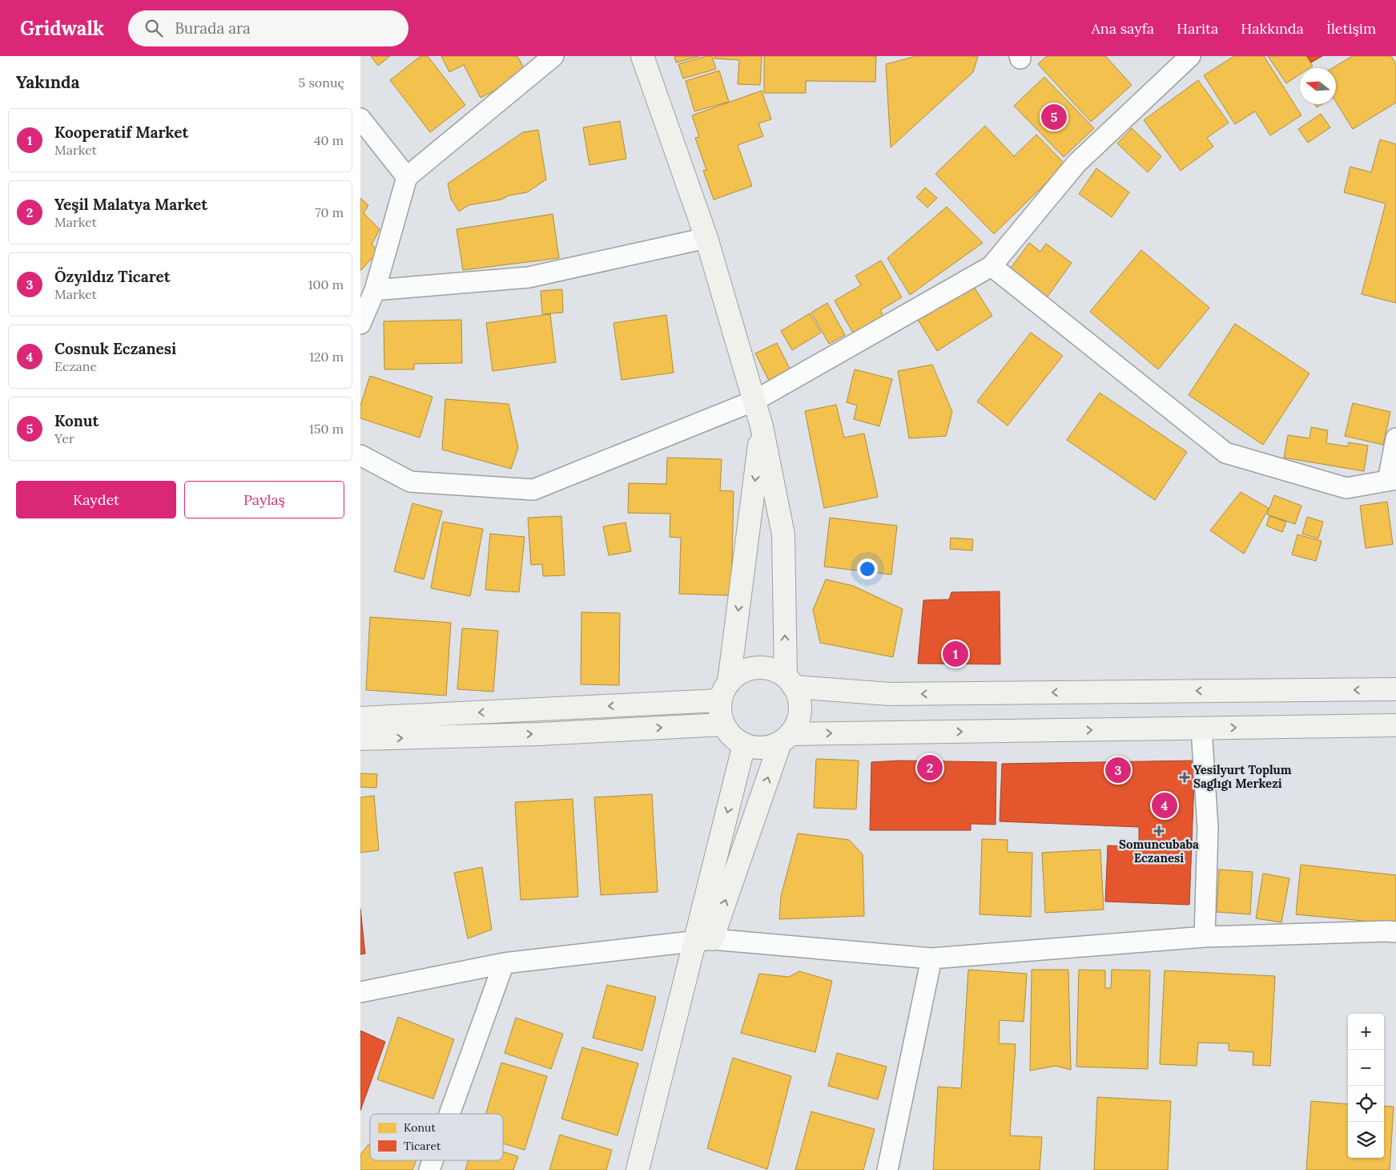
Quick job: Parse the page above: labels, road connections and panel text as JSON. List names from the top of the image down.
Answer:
{
  "places": {
    "health": ["Yesilyurt Toplum Saglıgı Merkezi", "Somuncubaba Eczanesi"]
  },
  "legend": ["Konut", "Ticaret"],
  "north": "left",
  "page": {
    "header": "Gridwalk",
    "search": "Burada ara",
    "nav": [
      "Ana sayfa",
      "Harita",
      "Hakkında",
      "İletişim"
    ],
    "heading": ["Yakında", "5 sonuç"],
    "pins": [
      "5",
      "1",
      "2",
      "3",
      "4"
    ],
    "list": [
      {
        "mark": "1",
        "name": "Kooperatif Market",
        "note": "Market",
        "value": "40 m"
      },
      {
        "mark": "2",
        "name": "Yeşil Malatya Market",
        "note": "Market",
        "value": "70 m"
      },
      {
        "mark": "3",
        "name": "Özyıldız Ticaret",
        "note": "Market",
        "value": "100 m"
      },
      {
        "mark": "4",
        "name": "Cosnuk Eczanesi",
        "note": "Eczane",
        "value": "120 m"
      },
      {
        "mark": "5",
        "name": "Konut",
        "note": "Yer",
        "value": "150 m"
      }
    ],
    "buttons": ["Kaydet", "Paylaş"],
    "map_buttons": ["+", "−"]
  }
}
